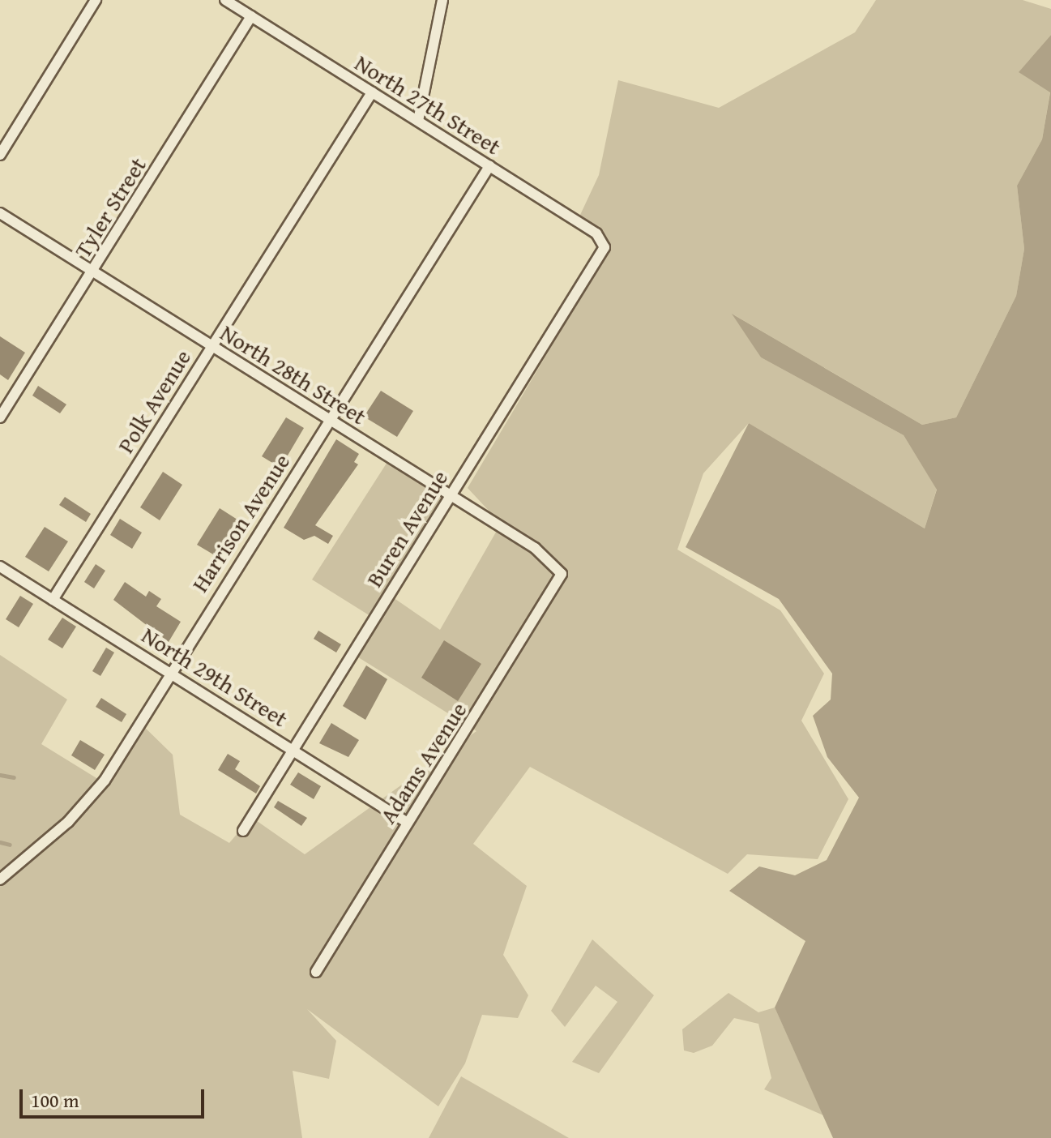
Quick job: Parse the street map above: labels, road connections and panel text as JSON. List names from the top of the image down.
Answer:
{
  "streets": {
    "street": [
      "North 27th Street",
      "Tyler Street",
      "North 28th Street",
      "Polk Avenue",
      "Harrison Avenue",
      "Buren Avenue",
      "North 29th Street",
      "Adams Avenue"
    ]
  },
  "crossings": [
    ["North 27th Street", "Tyler Street"],
    ["North 27th Street", "Polk Avenue"],
    ["North 27th Street", "Harrison Avenue"],
    ["North 27th Street", "Buren Avenue"],
    ["Tyler Street", "North 28th Street"],
    ["North 28th Street", "Polk Avenue"],
    ["North 28th Street", "Harrison Avenue"],
    ["North 28th Street", "Buren Avenue"],
    ["North 28th Street", "Adams Avenue"],
    ["Polk Avenue", "North 29th Street"],
    ["Harrison Avenue", "North 29th Street"],
    ["Buren Avenue", "North 29th Street"],
    ["North 29th Street", "Adams Avenue"]
  ],
  "scale_bar": "100 m"
}
